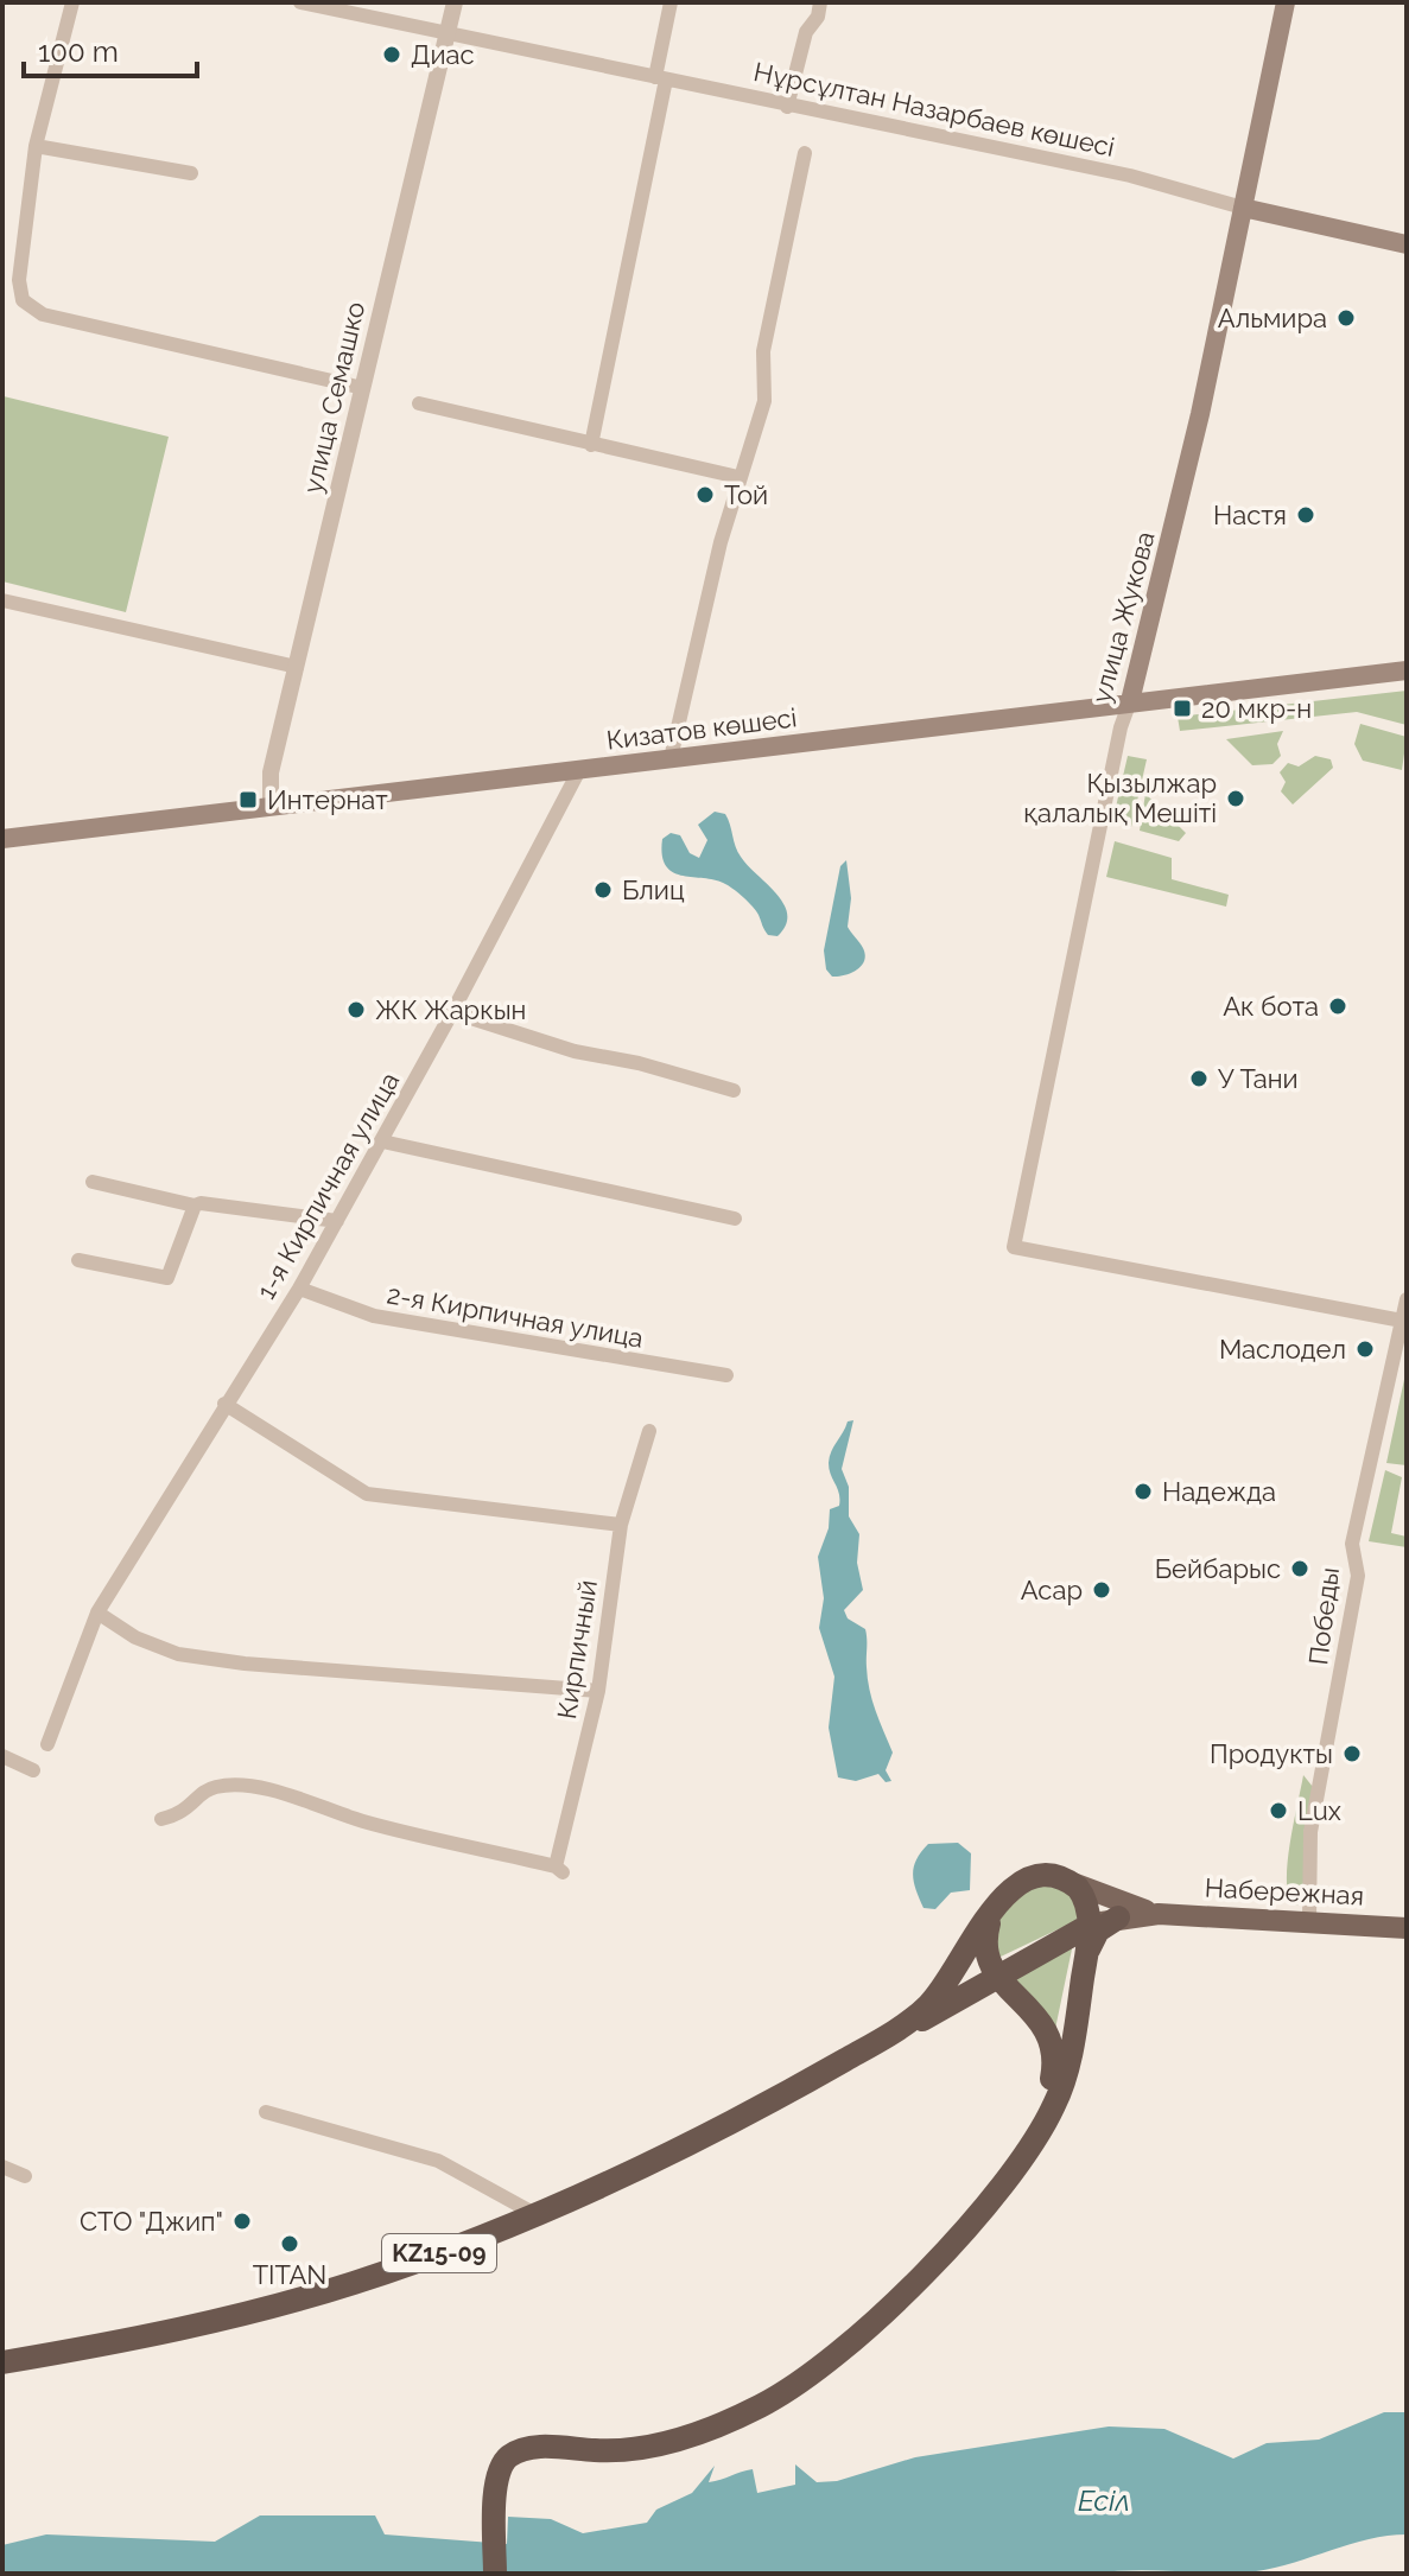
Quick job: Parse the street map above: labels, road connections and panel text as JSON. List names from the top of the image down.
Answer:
{
  "streets": {
    "highway": ["KZ15-09"],
    "main road": [
      "Нұрсұлтан Назарбаев көшесі",
      "улица Жукова",
      "Кизатов көшесі",
      "Набережная"
    ],
    "street": [
      "улица Семашко",
      "1-я Кирпичная улица",
      "2-я Кирпичная улица",
      "Победы",
      "Кирпичный"
    ]
  },
  "crossings": [
    ["Нұрсұлтан Назарбаев көшесі", "улица Семашко"],
    ["Нұрсұлтан Назарбаев көшесі", "улица Жукова"],
    ["улица Семашко", "Кизатов көшесі"],
    ["улица Жукова", "Кизатов көшесі"],
    ["улица Жукова", "Победы"],
    ["Кизатов көшесі", "1-я Кирпичная улица"],
    ["1-я Кирпичная улица", "2-я Кирпичная улица"],
    ["Победы", "Набережная"],
    ["Набережная", "KZ15-09"]
  ],
  "water": ["Есіл"],
  "places": {
    "other": [
      "Диас",
      "Альмира",
      "Той",
      "Настя",
      "Қызылжар қалалық Мешіті",
      "Блиц",
      "Ак бота",
      "ЖК Жаркын",
      "У Тани",
      "Маслодел",
      "Надежда",
      "Бейбарыс",
      "Асар",
      "Продукты",
      "Lux",
      "СТО \"Джип\"",
      "TITAN"
    ],
    "transit": ["20 мкр-н", "Интернат"]
  },
  "scale_bar": "100 m"
}
